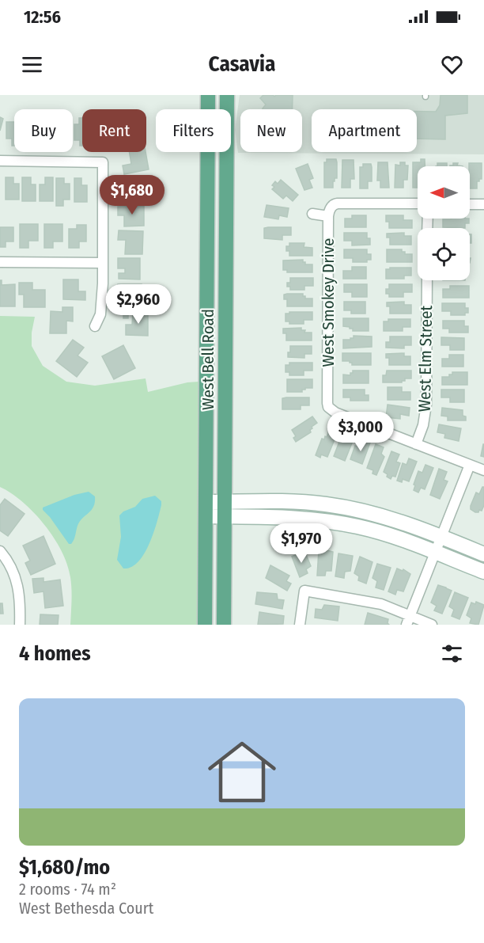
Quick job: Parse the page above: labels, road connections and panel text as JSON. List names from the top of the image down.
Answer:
{
  "streets": {
    "main road": ["West Bell Road"],
    "street": ["West Smokey Drive", "West Elm Street"]
  },
  "crossings": [
    ["West Smokey Drive", "West Elm Street"]
  ],
  "north": "left",
  "page": {
    "status": "12:56",
    "header": "Casavia",
    "chip": [
      "Buy",
      "Rent",
      "Filters",
      "New",
      "Apartment"
    ],
    "price": [
      "$1,680",
      "$2,960",
      "$3,000",
      "$1,970"
    ],
    "heading": "4 homes",
    "list": [
      {
        "name": "$1,680/mo",
        "note": "2 rooms · 74 m² · West Bethesda Court"
      }
    ]
  }
}
